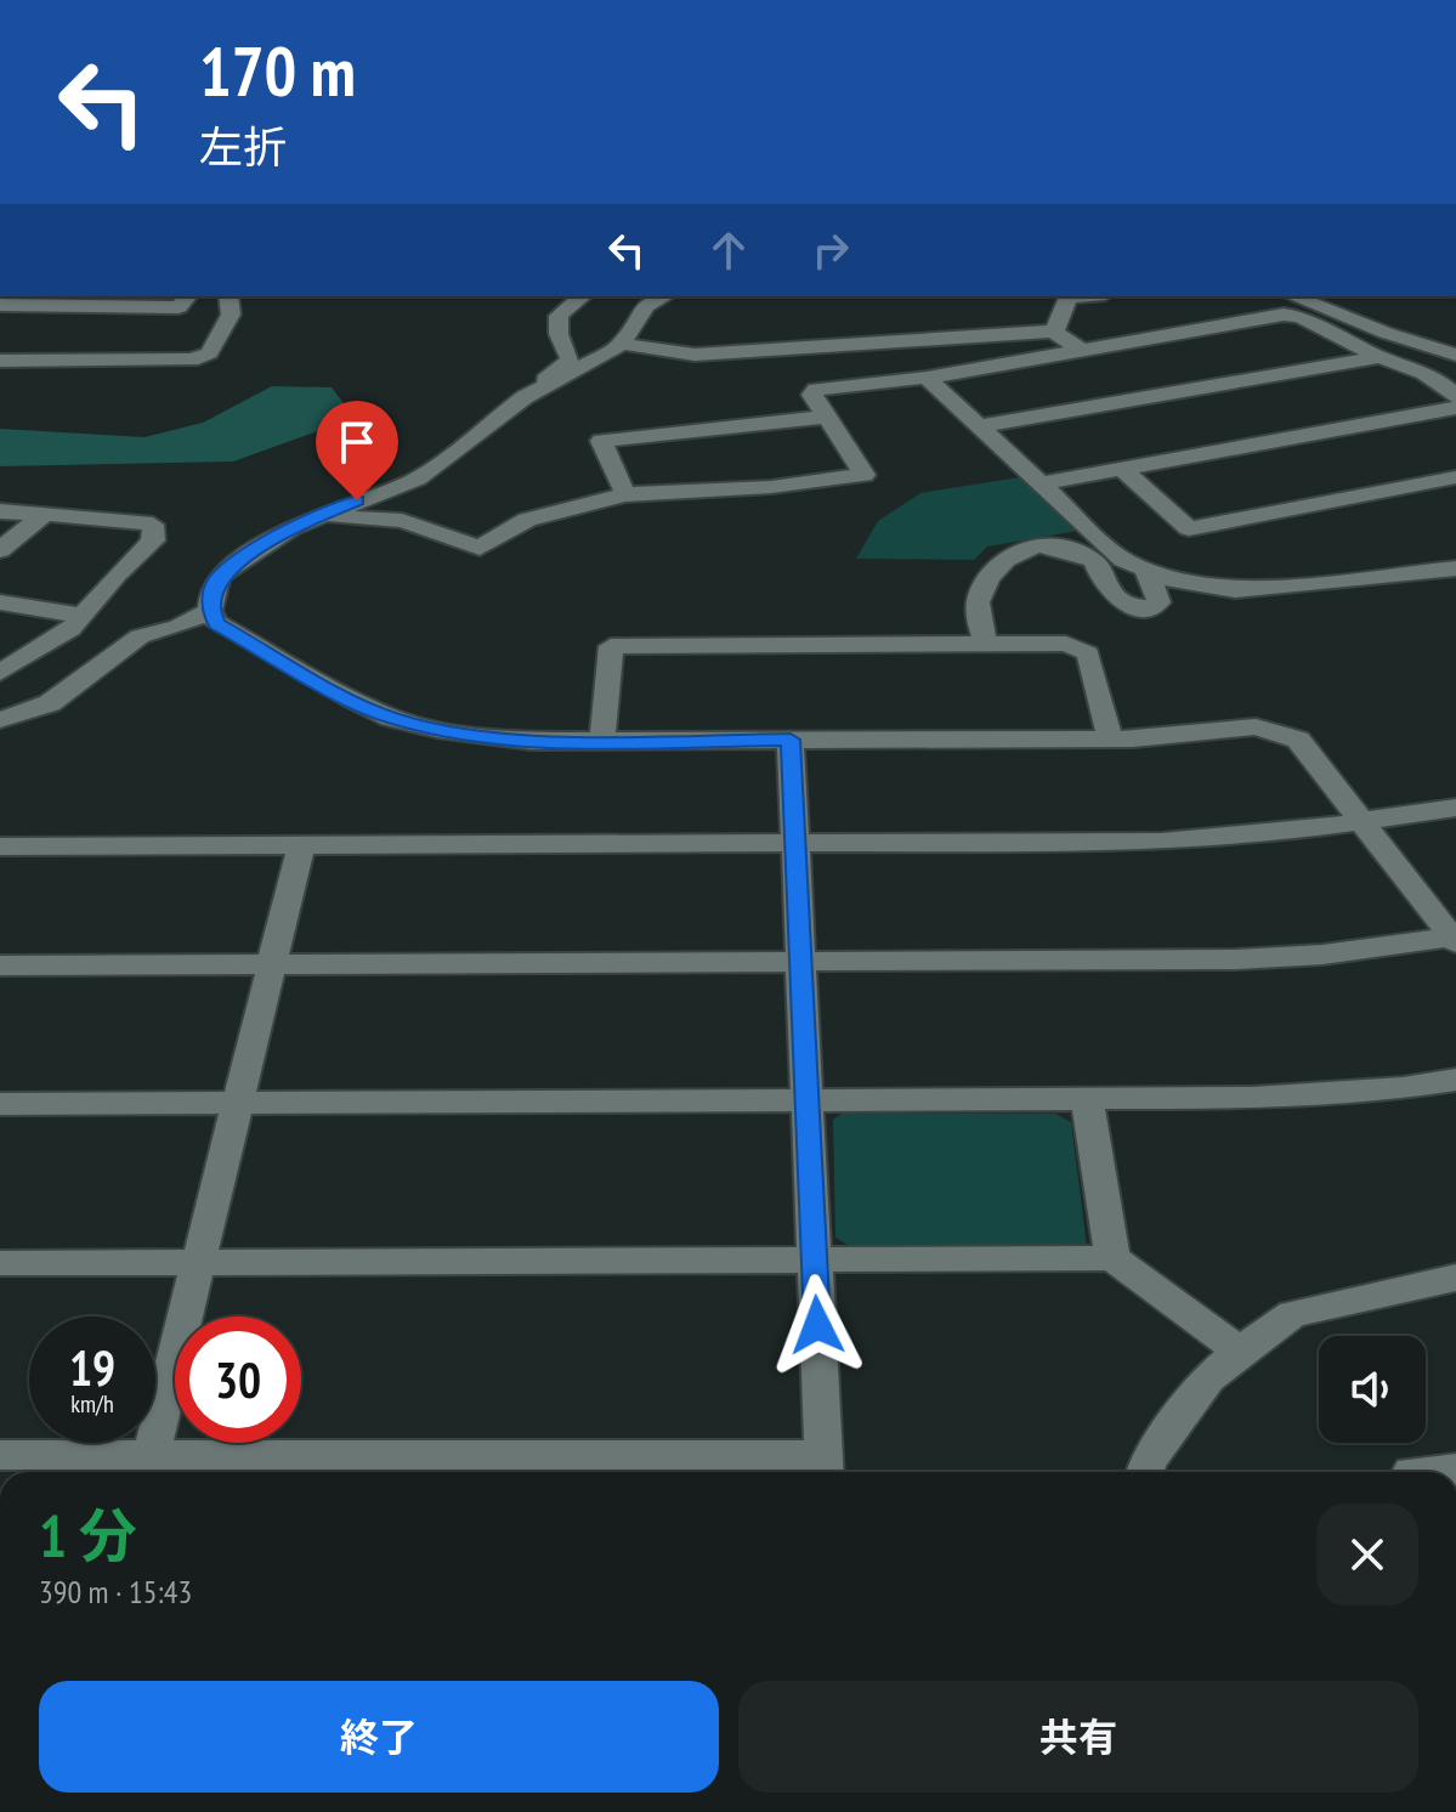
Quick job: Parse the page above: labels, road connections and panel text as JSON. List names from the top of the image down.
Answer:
{
  "page": {
    "turn": ["170 m", "左折"],
    "speed": "19 km/h",
    "limit": "30",
    "heading": ["1 分", "390 m · 15:43"],
    "buttons": ["終了", "共有"]
  }
}
